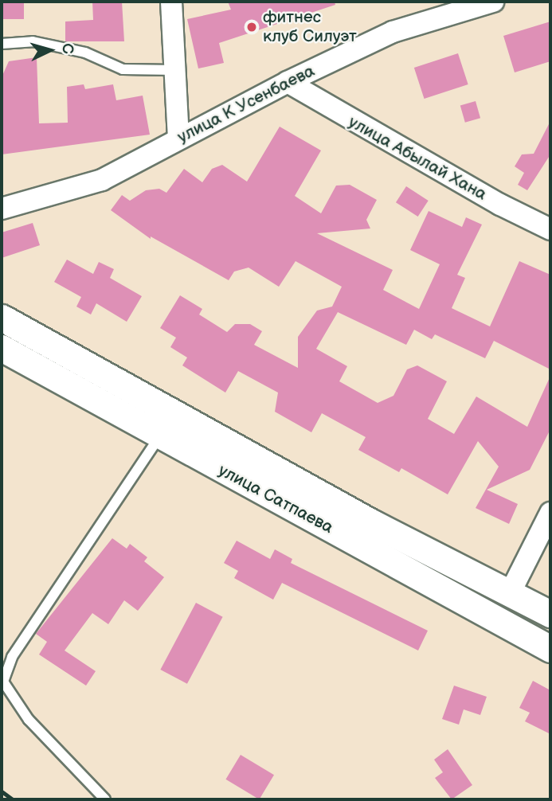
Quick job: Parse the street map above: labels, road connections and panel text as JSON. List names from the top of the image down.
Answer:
{
  "streets": {
    "street": ["улица К Усенбаева", "улица Абылай Хана", "улица Сатпаева"]
  },
  "crossings": [
    ["улица К Усенбаева", "улица Абылай Хана"]
  ],
  "places": ["фитнес клуб Силуэт"],
  "north": "right"
}
